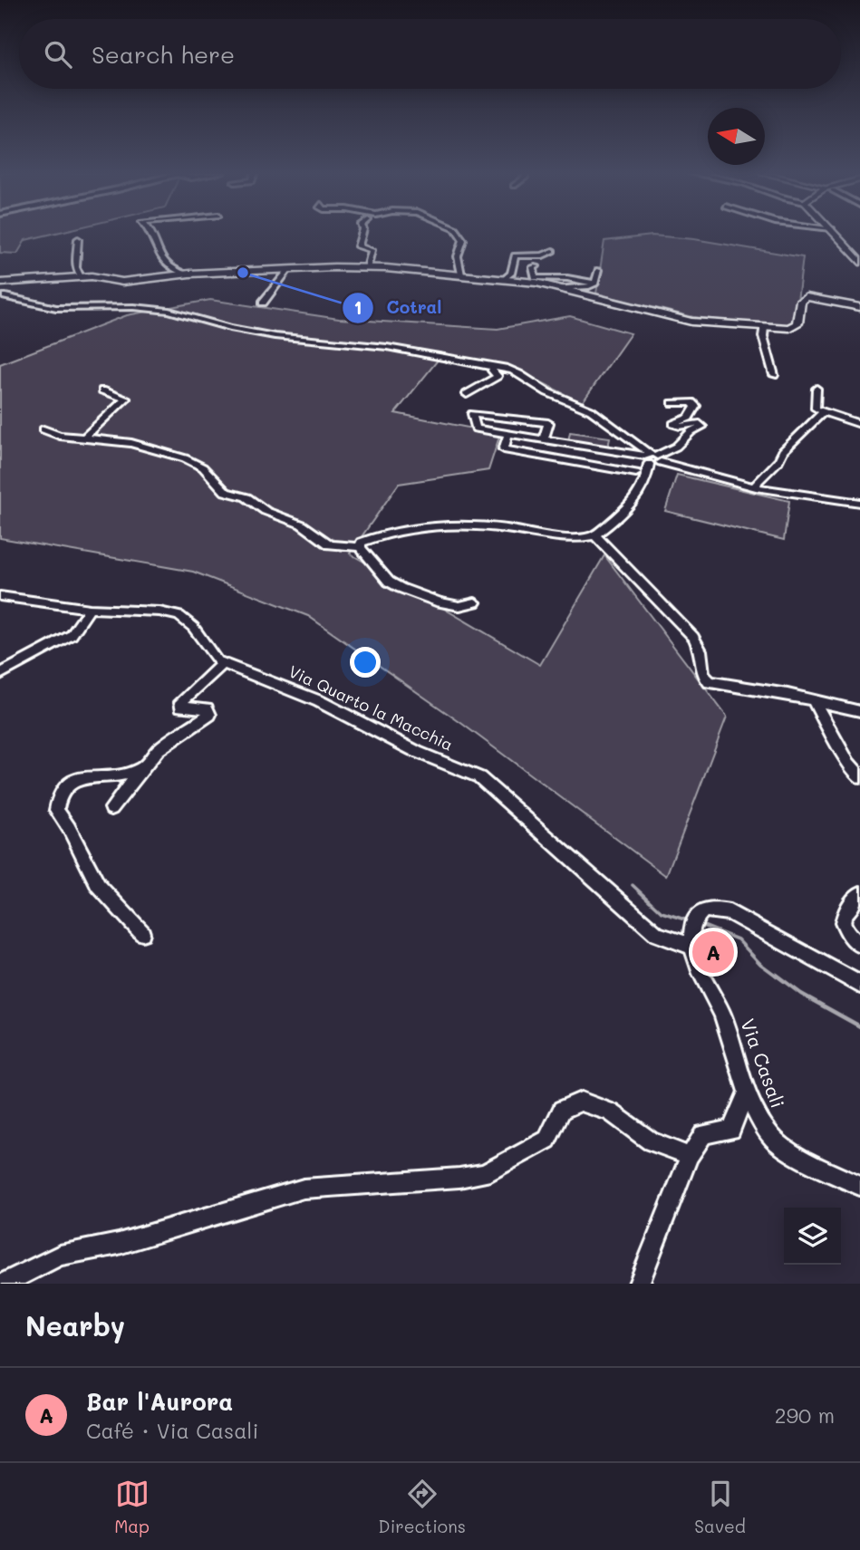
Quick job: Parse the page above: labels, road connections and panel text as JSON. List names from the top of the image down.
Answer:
{
  "streets": {
    "street": ["Via Quarto la Macchia", "Via Casali"]
  },
  "crossings": [
    ["Via Quarto la Macchia", "Via Casali"]
  ],
  "places": ["Cotral"],
  "north": "left",
  "page": {
    "search": "Search here",
    "pins": "A",
    "heading": "Nearby",
    "list": [
      {
        "mark": "A",
        "name": "Bar l'Aurora",
        "note": "Café · Via Casali",
        "value": "290 m"
      }
    ],
    "nav": ["Map", "Directions", "Saved"]
  }
}
